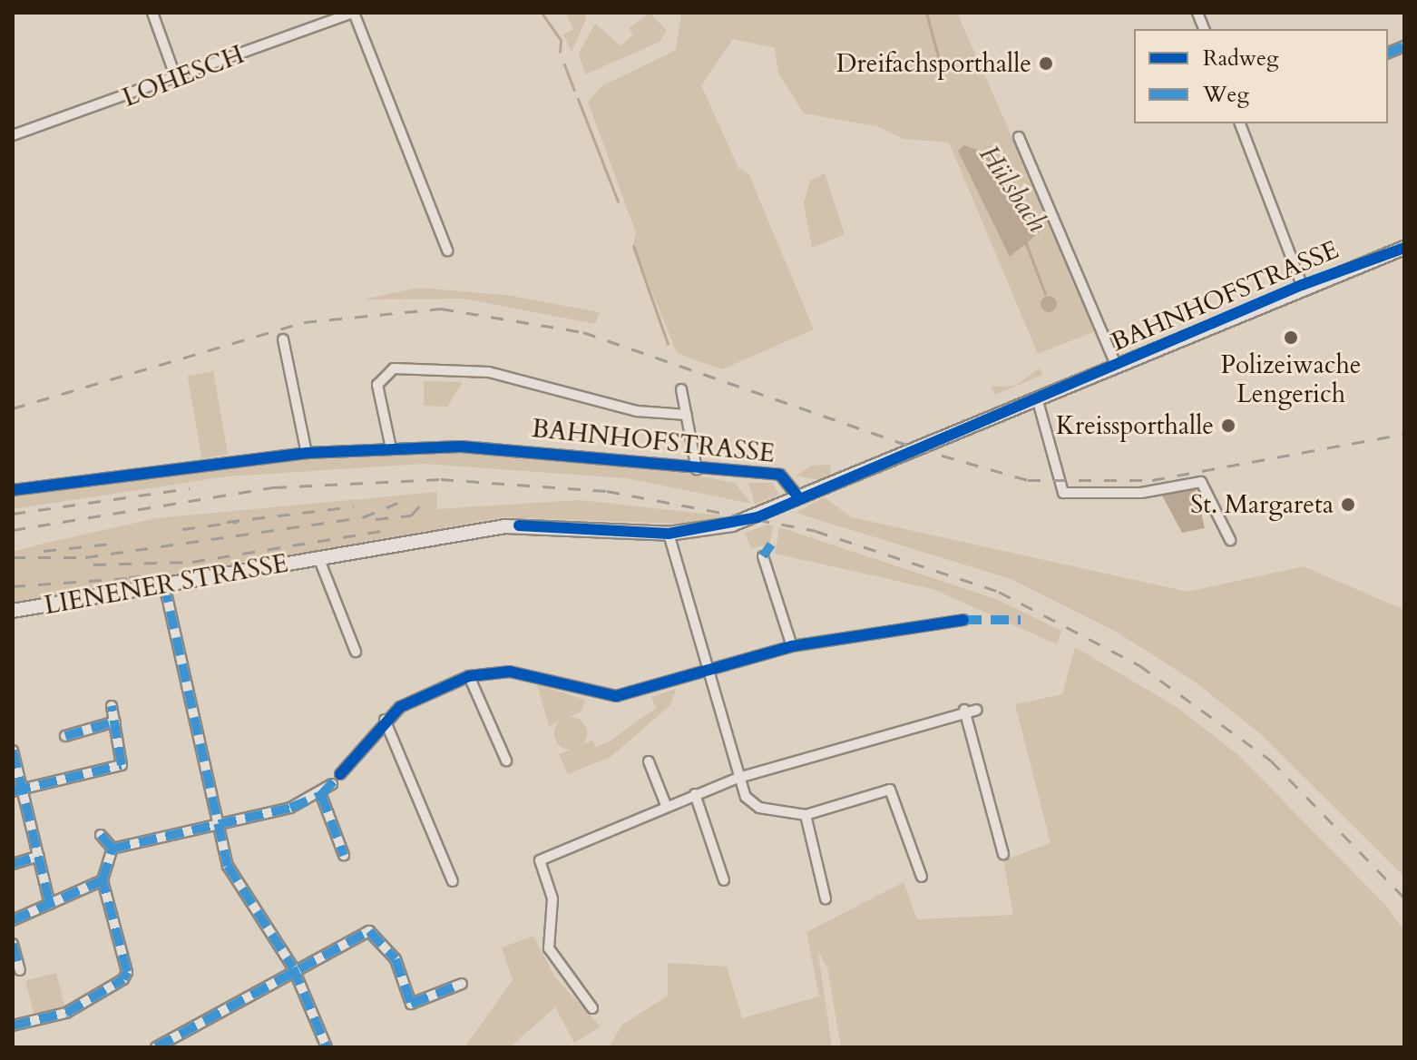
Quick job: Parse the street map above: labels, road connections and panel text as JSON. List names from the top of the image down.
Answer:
{
  "streets": {
    "street": ["LOHESCH", "BAHNHOFSTRASSE", "LIENENER STRASSE"]
  },
  "crossings": [
    ["BAHNHOFSTRASSE", "LIENENER STRASSE"]
  ],
  "water": ["Hülsbach"],
  "places": [
    "Dreifachsporthalle",
    "Polizeiwache Lengerich",
    "Kreissporthalle",
    "St. Margareta"
  ],
  "legend": ["Radweg", "Weg"]
}
